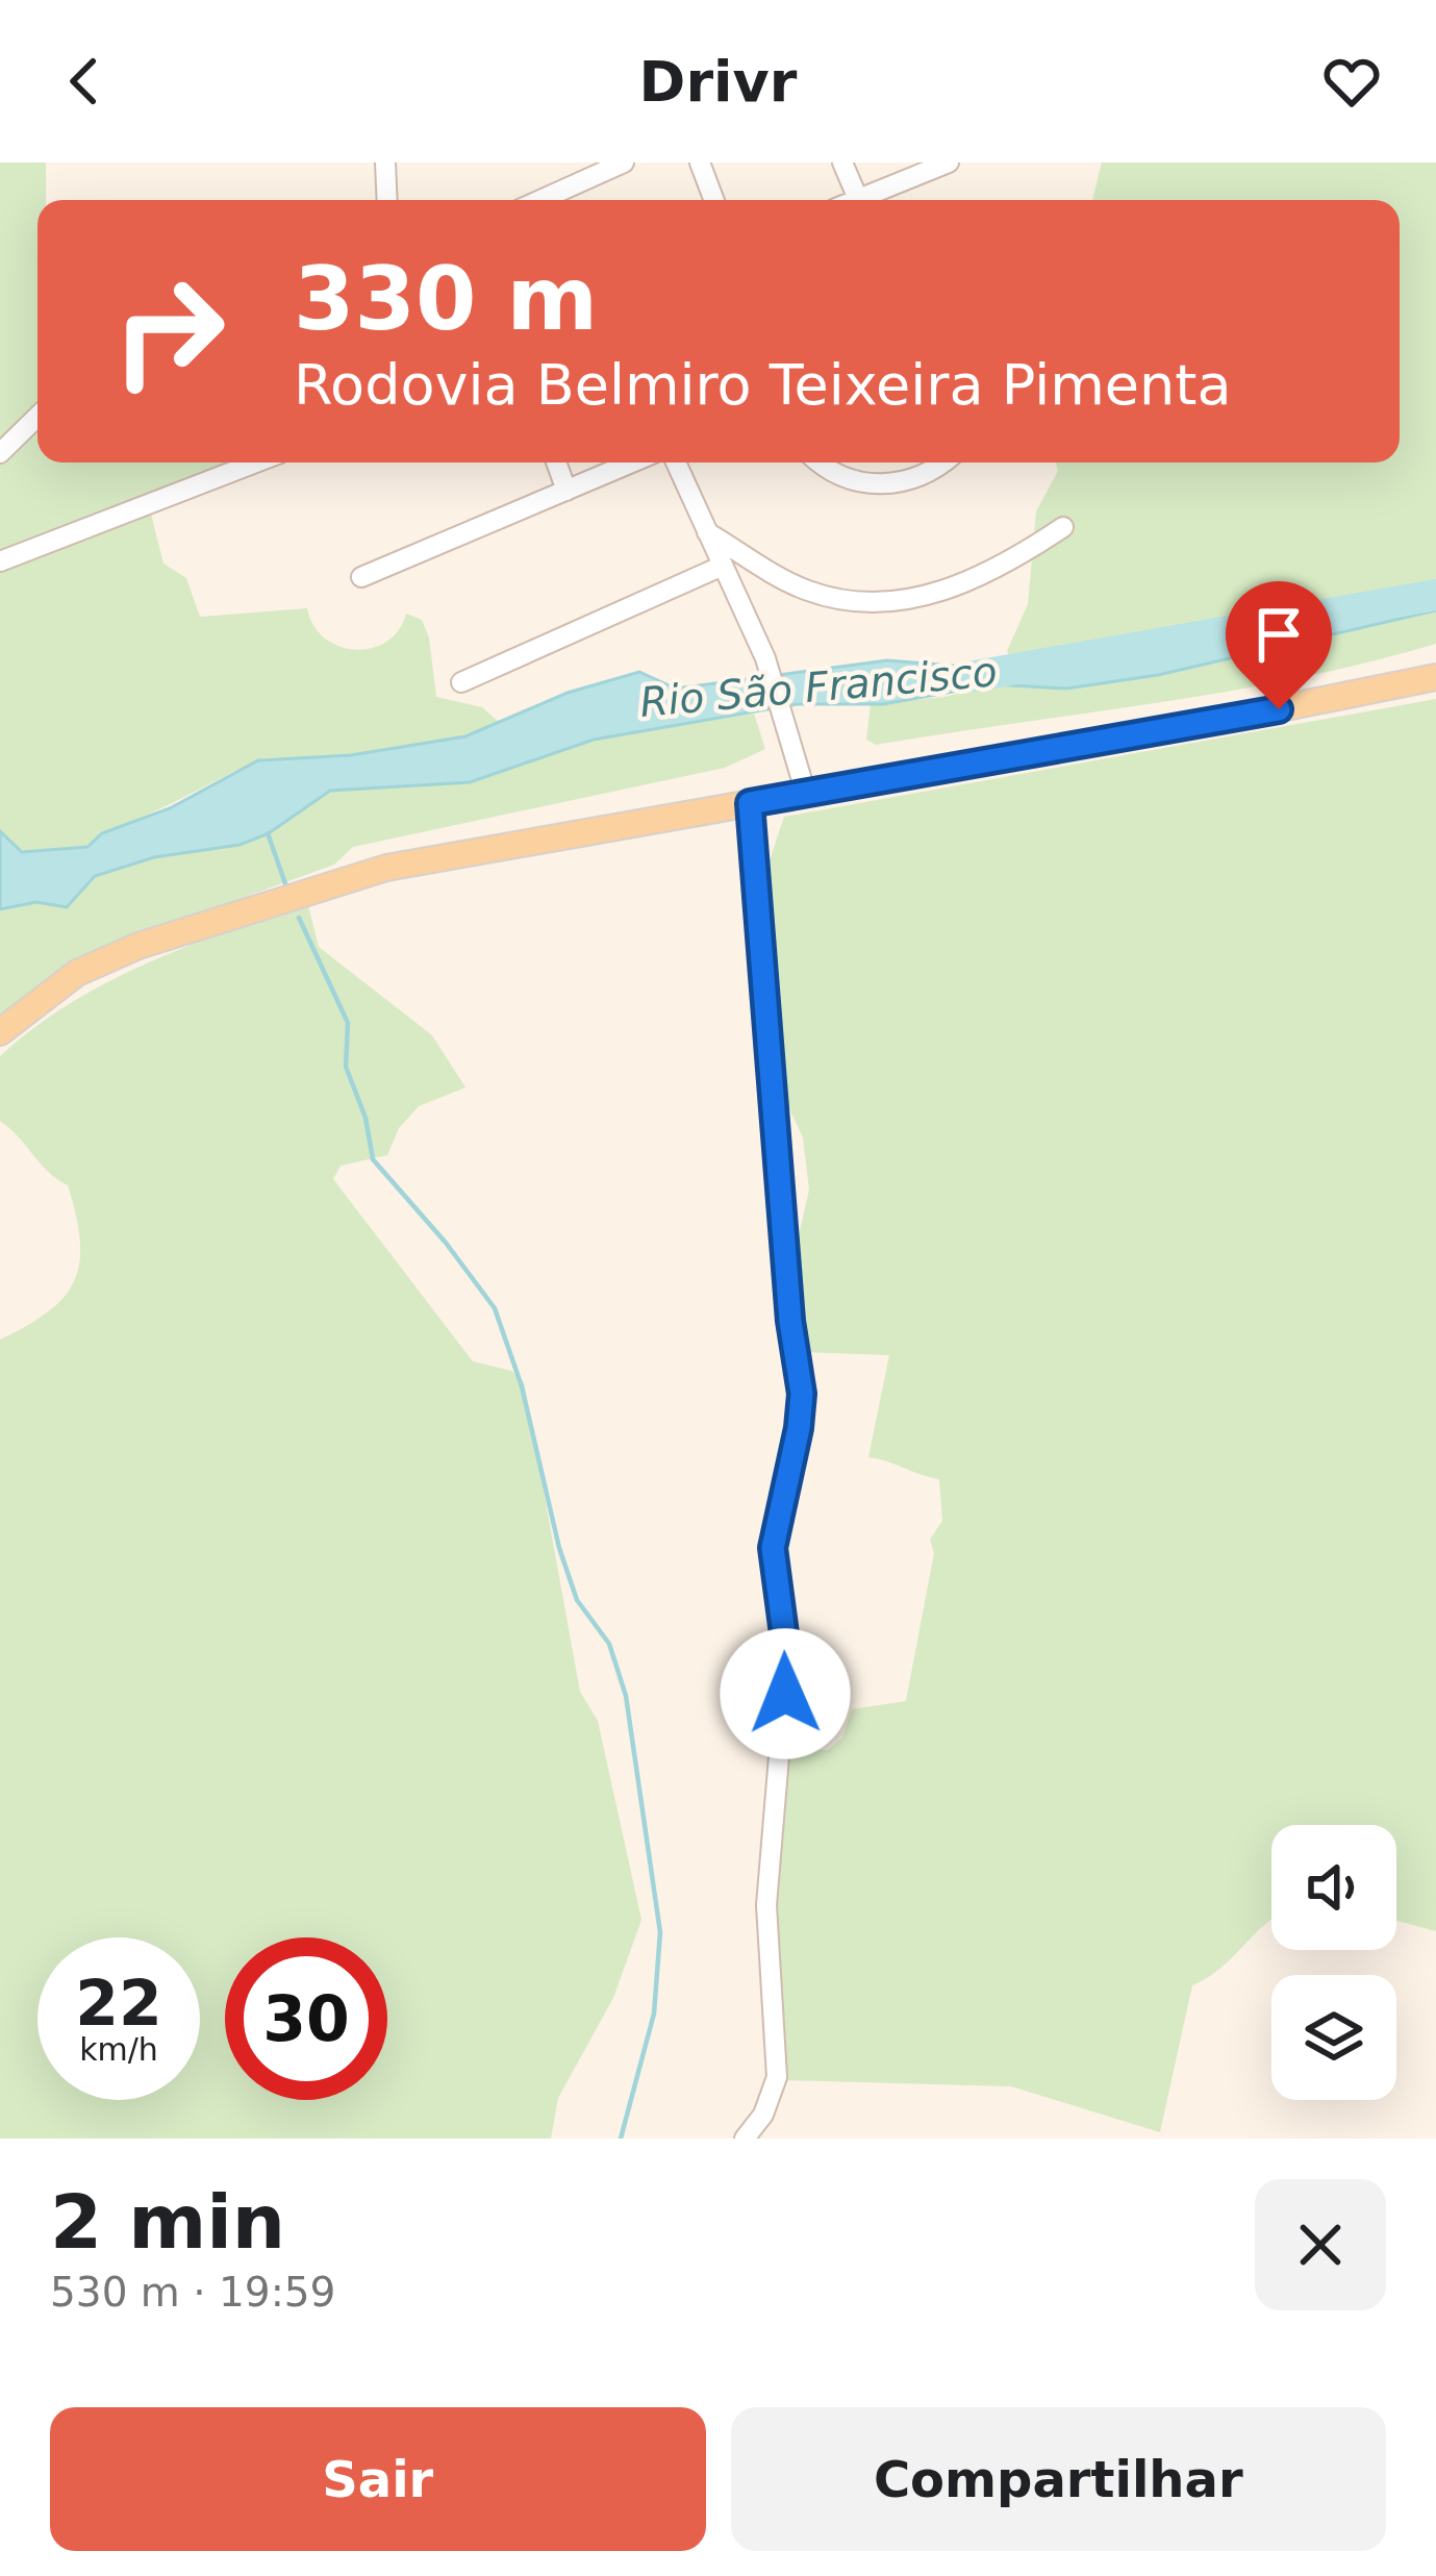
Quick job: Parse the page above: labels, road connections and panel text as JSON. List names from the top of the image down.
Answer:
{
  "water": ["Rio São Francisco"],
  "page": {
    "header": "Drivr",
    "turn": ["330 m", "Rodovia Belmiro Teixeira Pimenta"],
    "speed": "22 km/h",
    "limit": "30",
    "heading": ["2 min", "530 m · 19:59"],
    "buttons": ["Sair", "Compartilhar"]
  }
}
